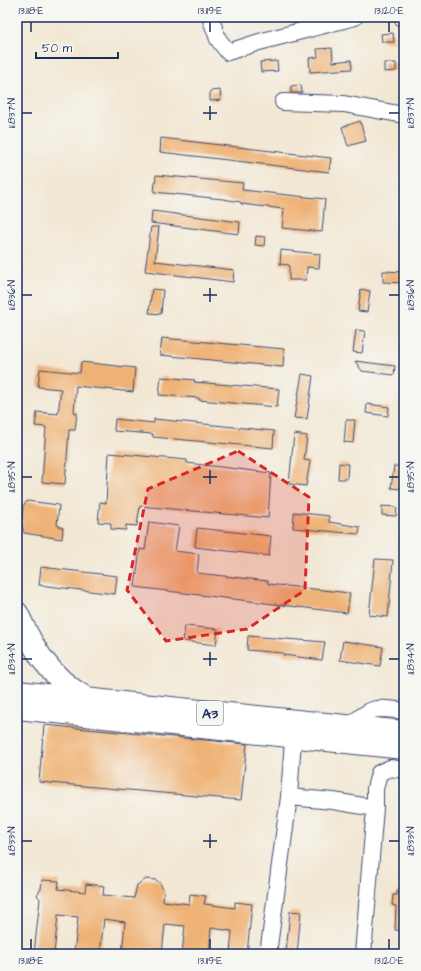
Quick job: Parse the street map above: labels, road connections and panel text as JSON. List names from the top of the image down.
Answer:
{
  "streets": {
    "highway": ["A3"]
  },
  "scale_bar": "50 m",
  "coordinates": [
    "13.118°E",
    "13.119°E",
    "13.120°E",
    "11.837°N",
    "11.836°N",
    "11.835°N",
    "11.834°N",
    "11.833°N"
  ]
}
